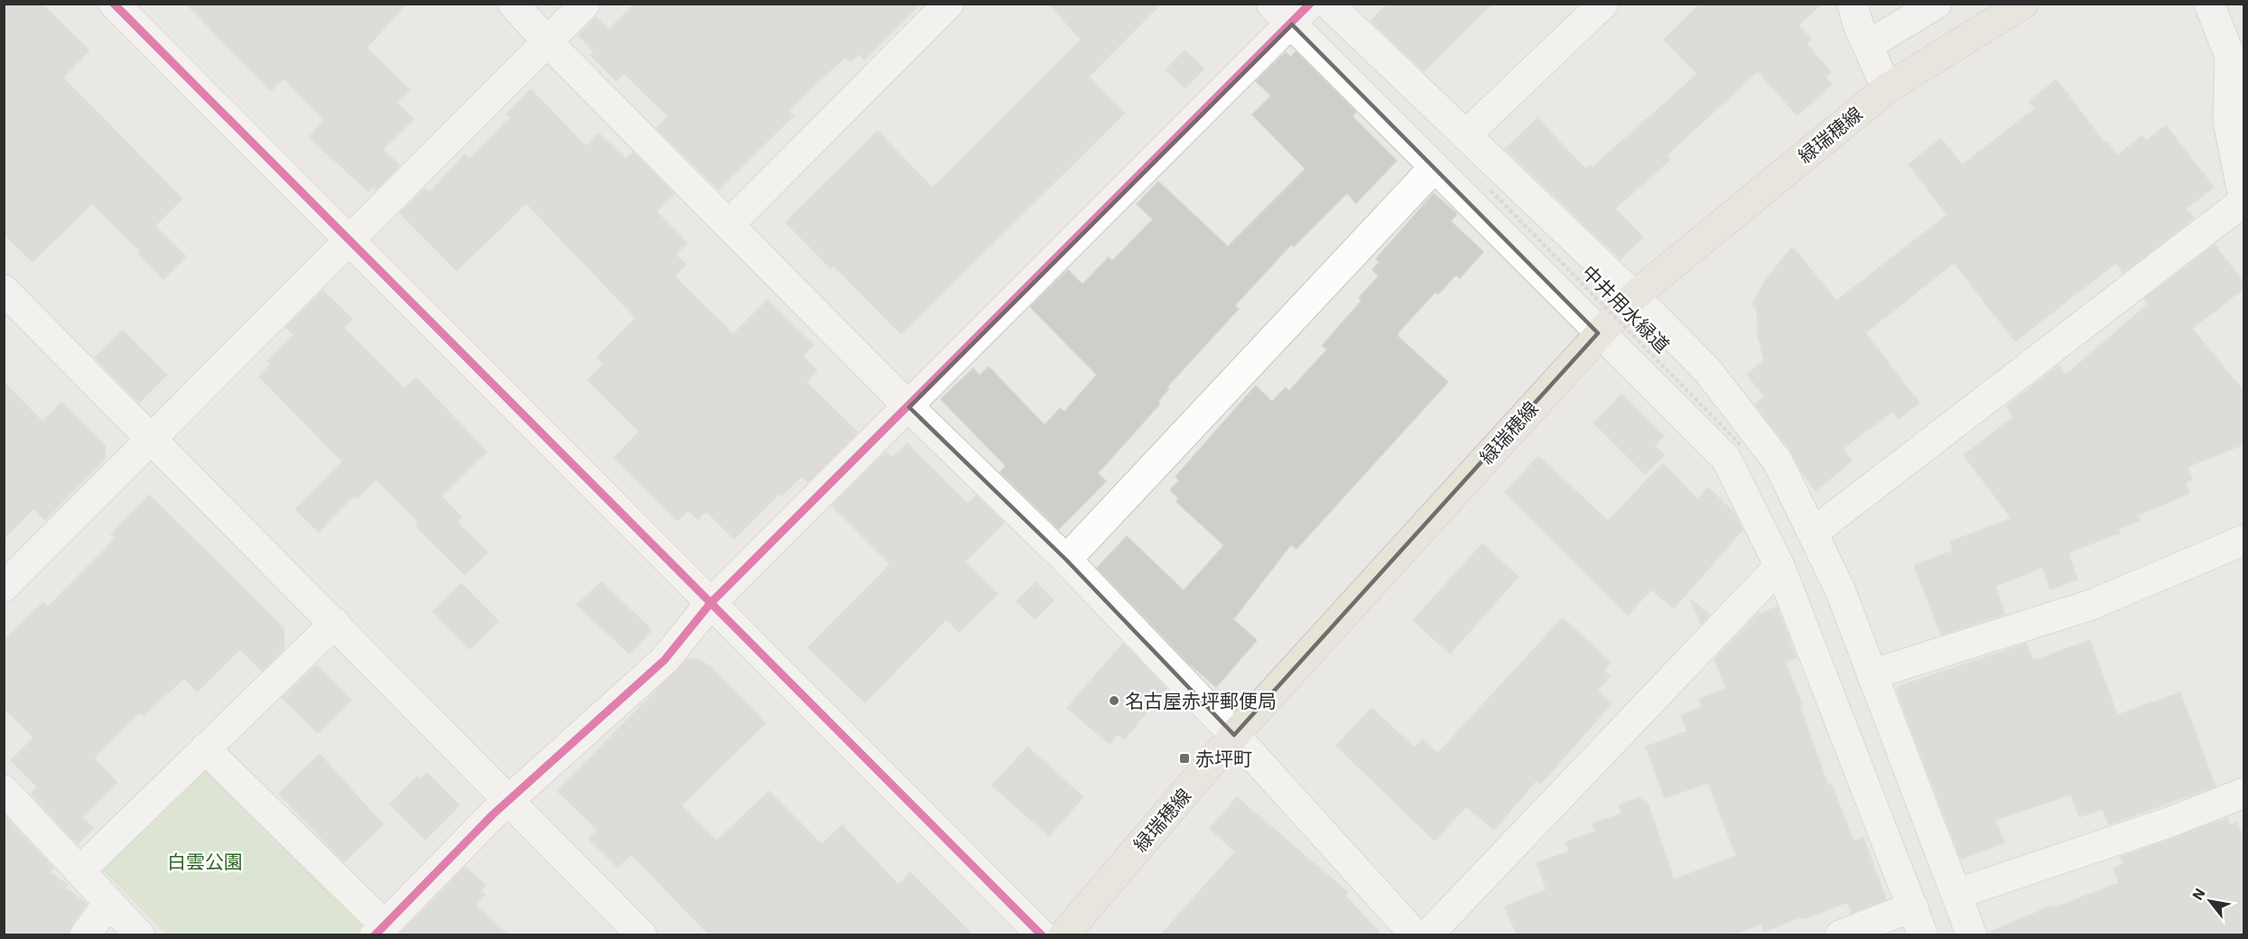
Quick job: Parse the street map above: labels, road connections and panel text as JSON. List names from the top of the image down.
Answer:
{
  "streets": {
    "main road": ["緑瑞穂線"],
    "path": ["中井用水緑道"]
  },
  "parks": ["白雲公園"],
  "places": {
    "other": ["名古屋赤坪郵便局"],
    "transit": ["赤坪町"]
  },
  "north": "top left"
}
